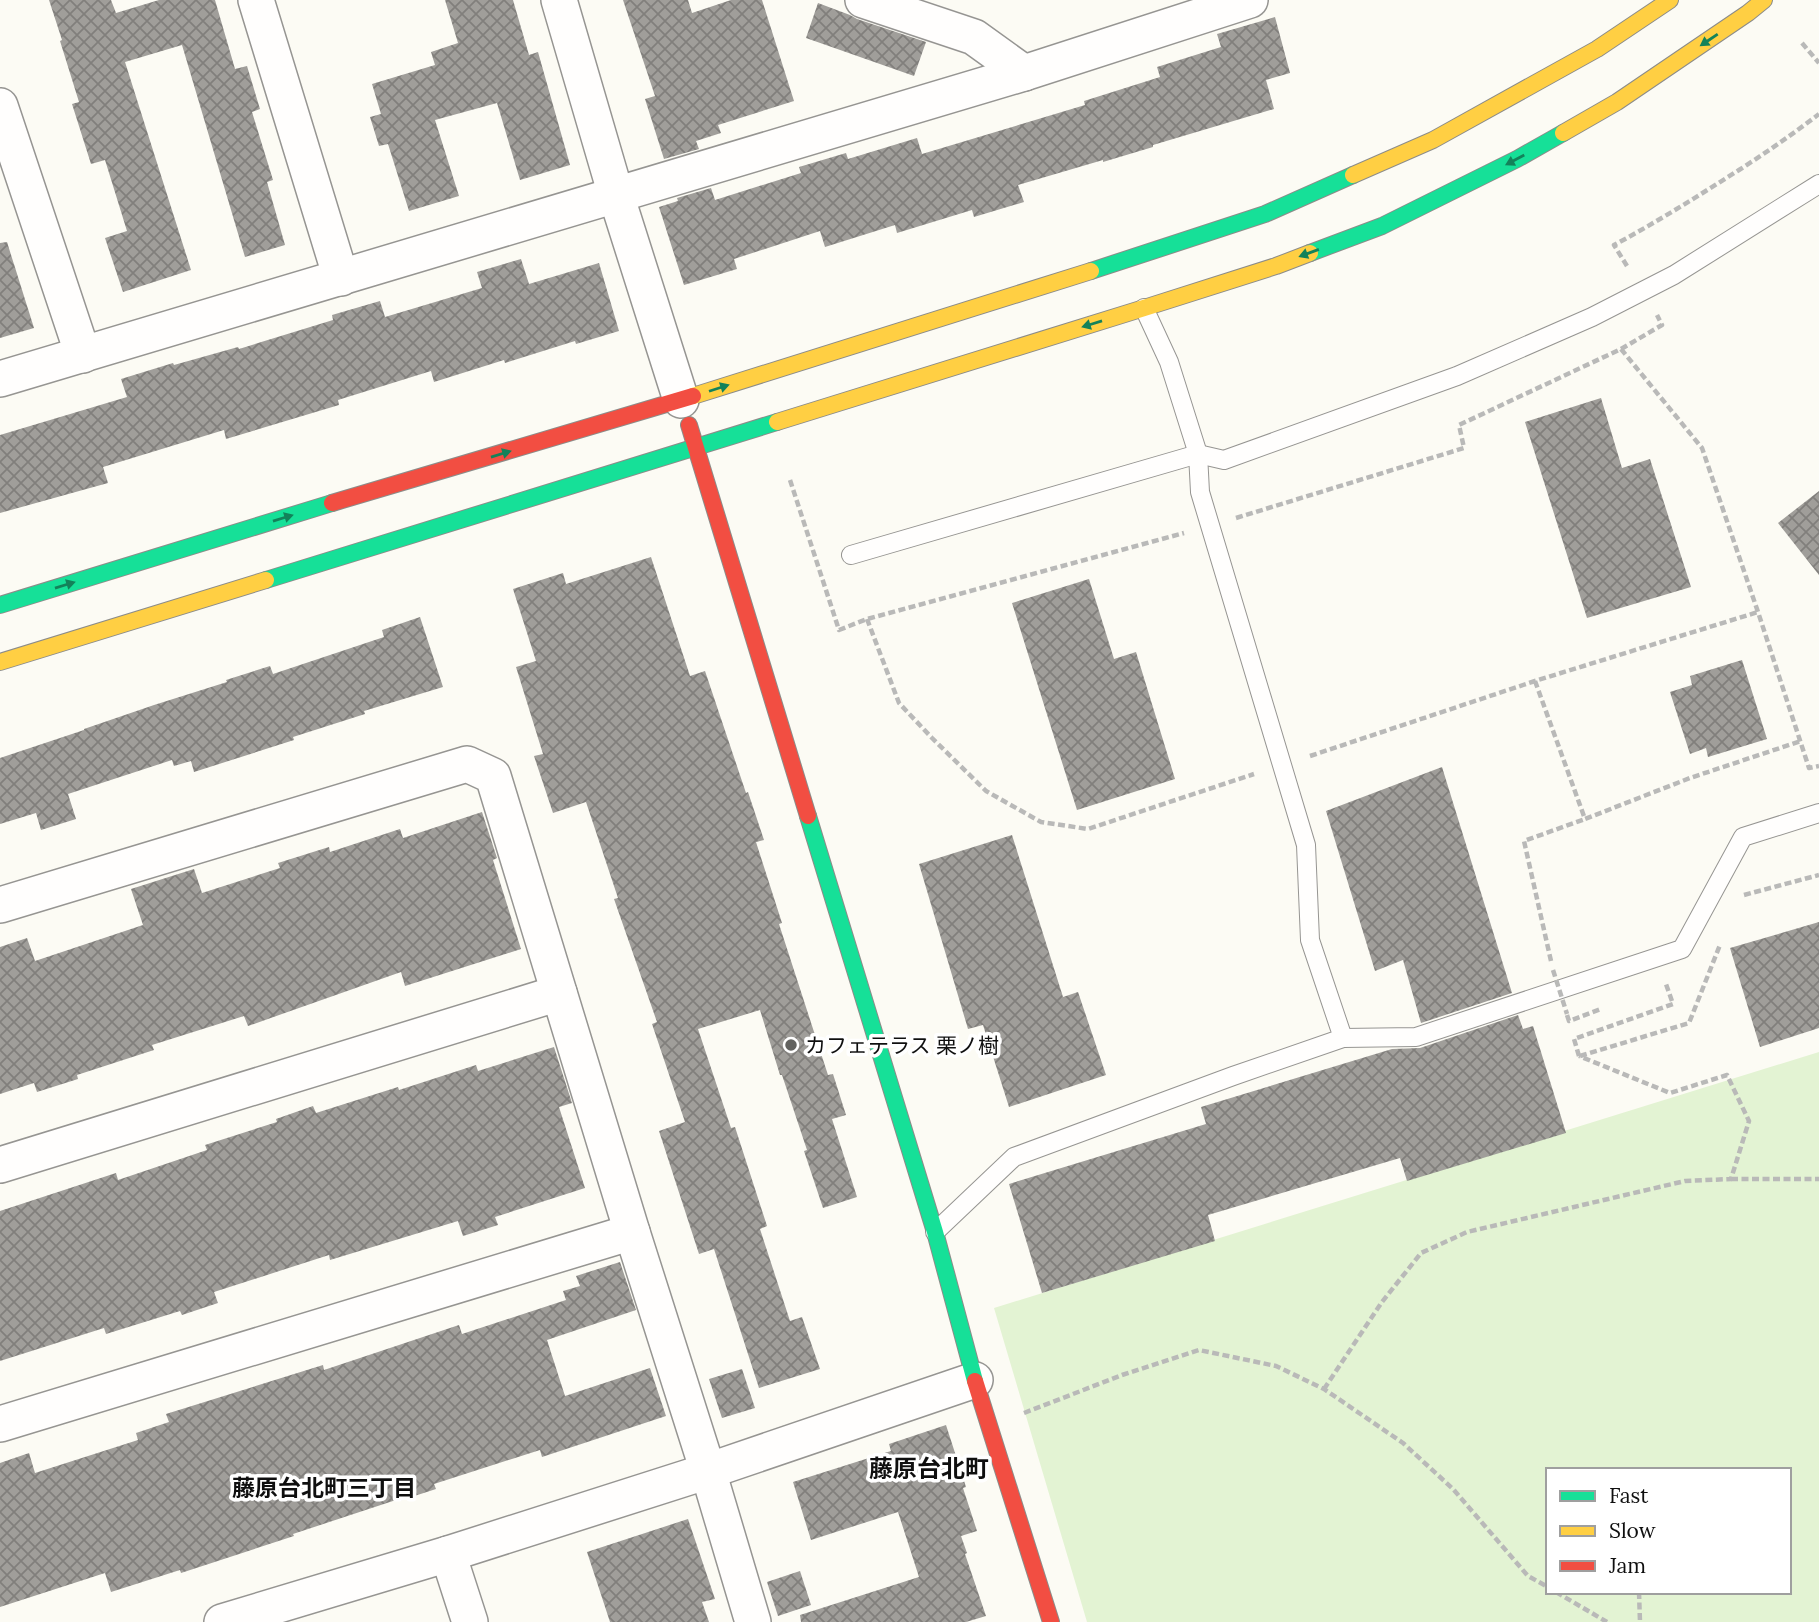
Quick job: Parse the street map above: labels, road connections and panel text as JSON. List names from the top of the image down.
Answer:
{
  "districts": ["藤原台北町", "藤原台北町三丁目"],
  "places": ["カフェテラス 栗ノ樹"],
  "legend": ["Fast", "Slow", "Jam"]
}
